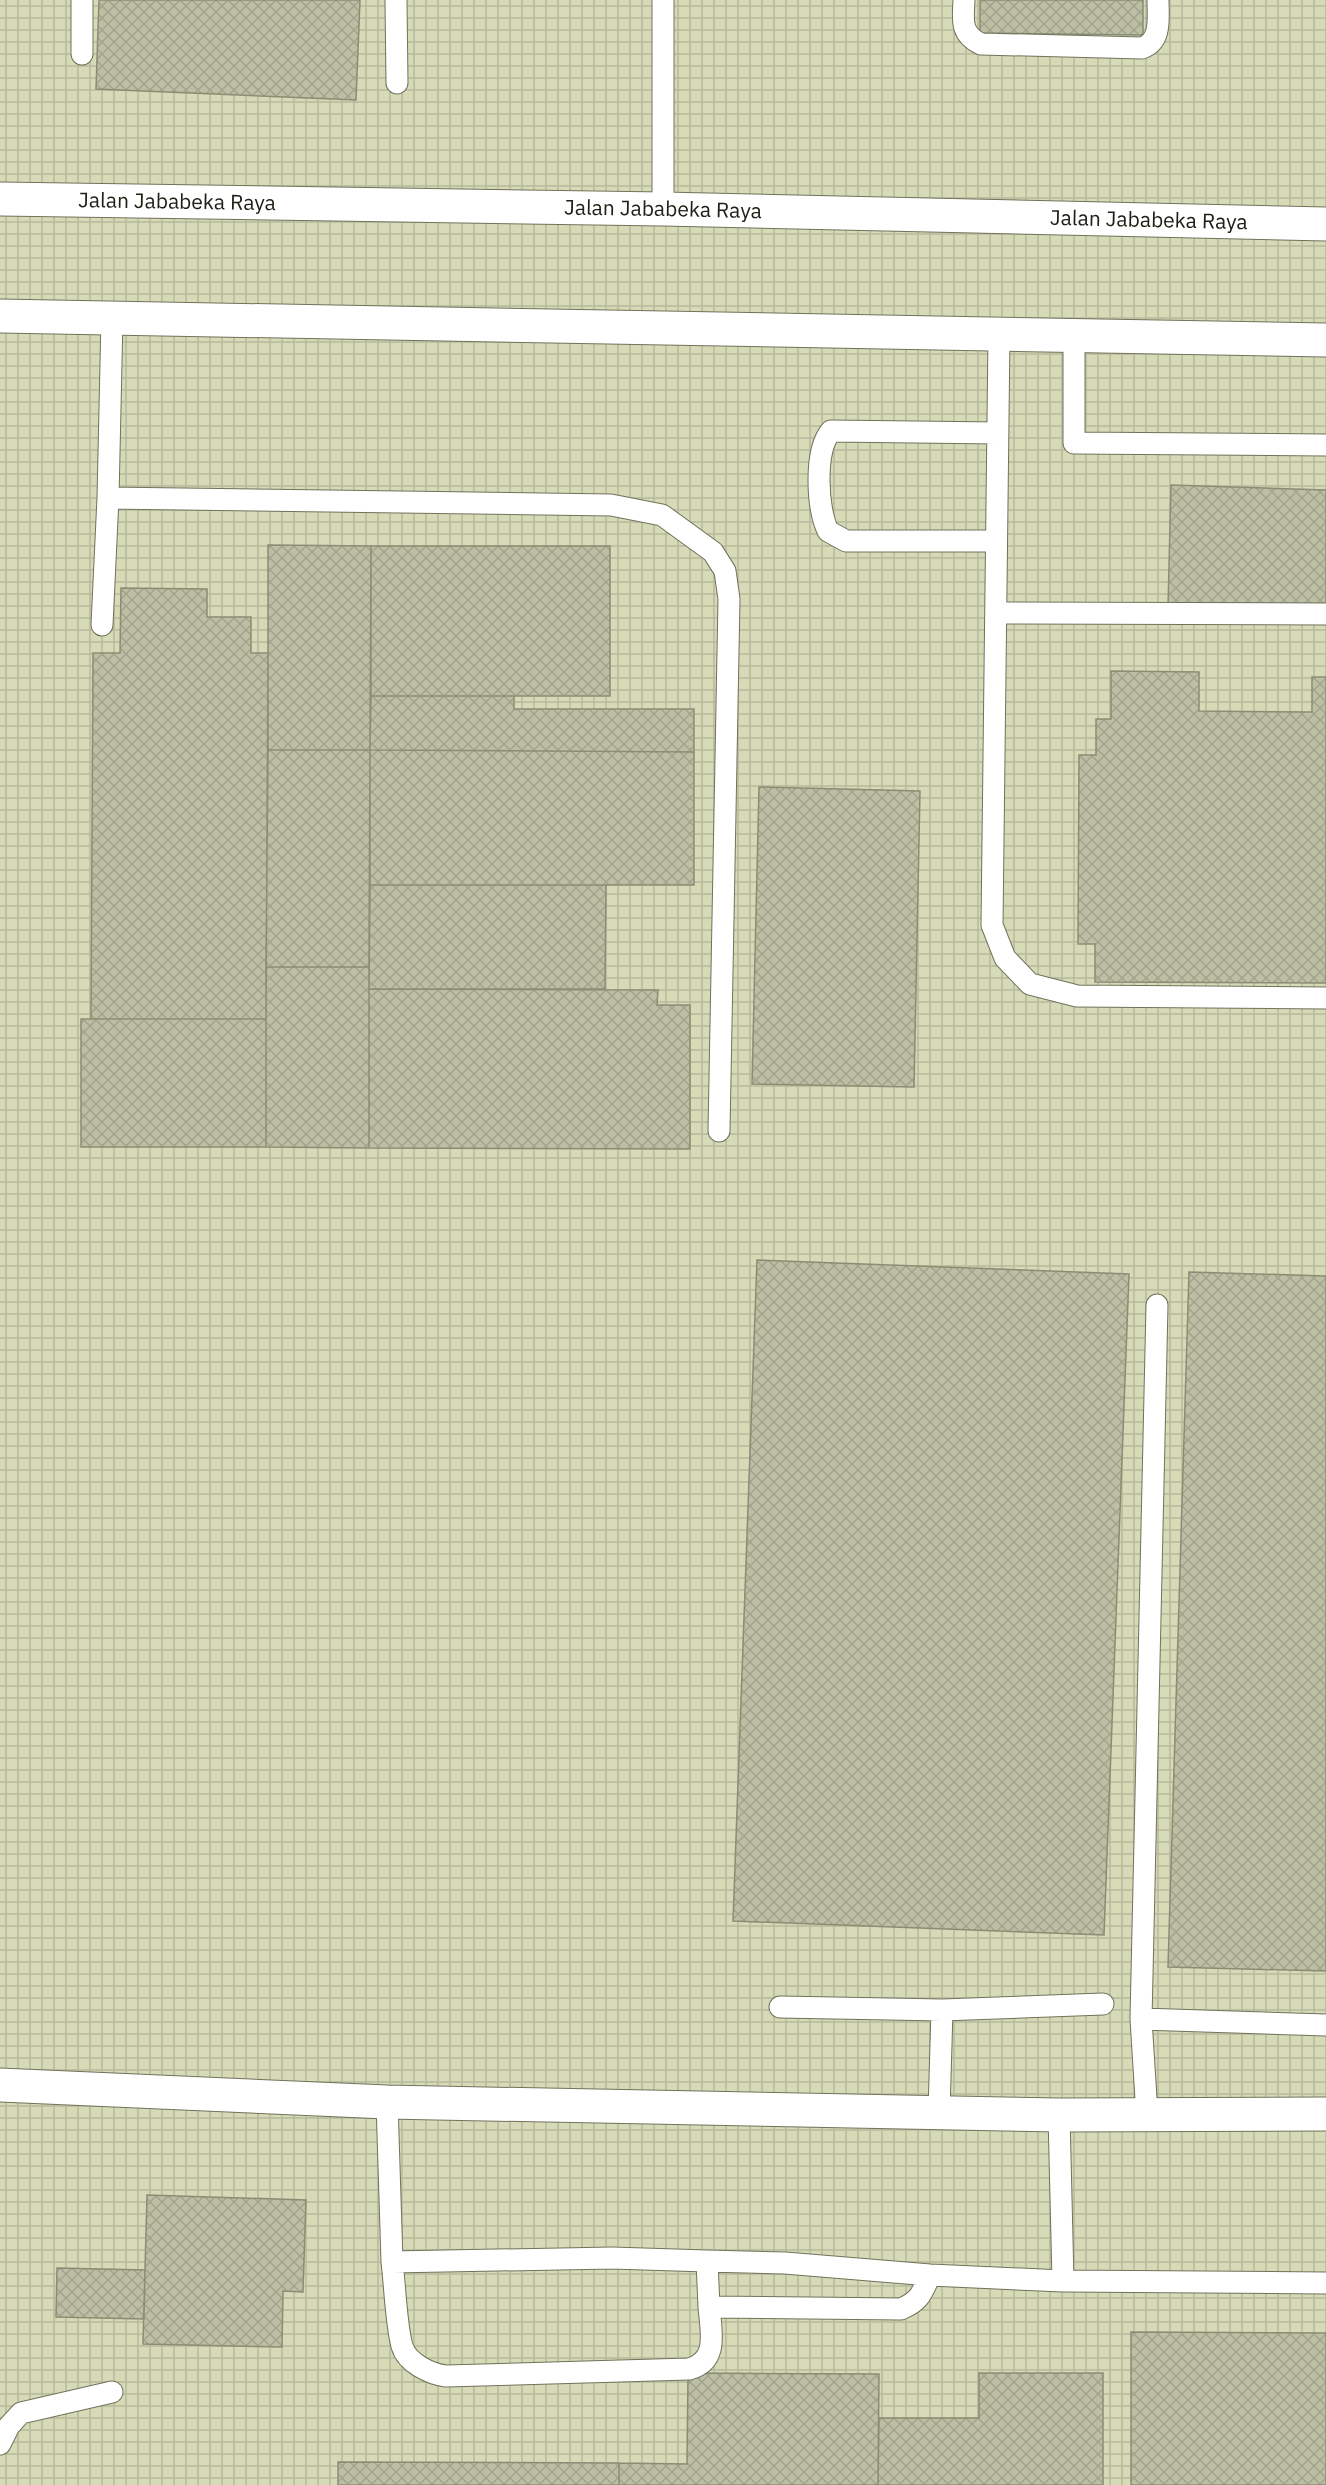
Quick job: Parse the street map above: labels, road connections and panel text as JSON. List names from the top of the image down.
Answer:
{
  "streets": {
    "main road": ["Jalan Jababeka Raya"]
  }
}
